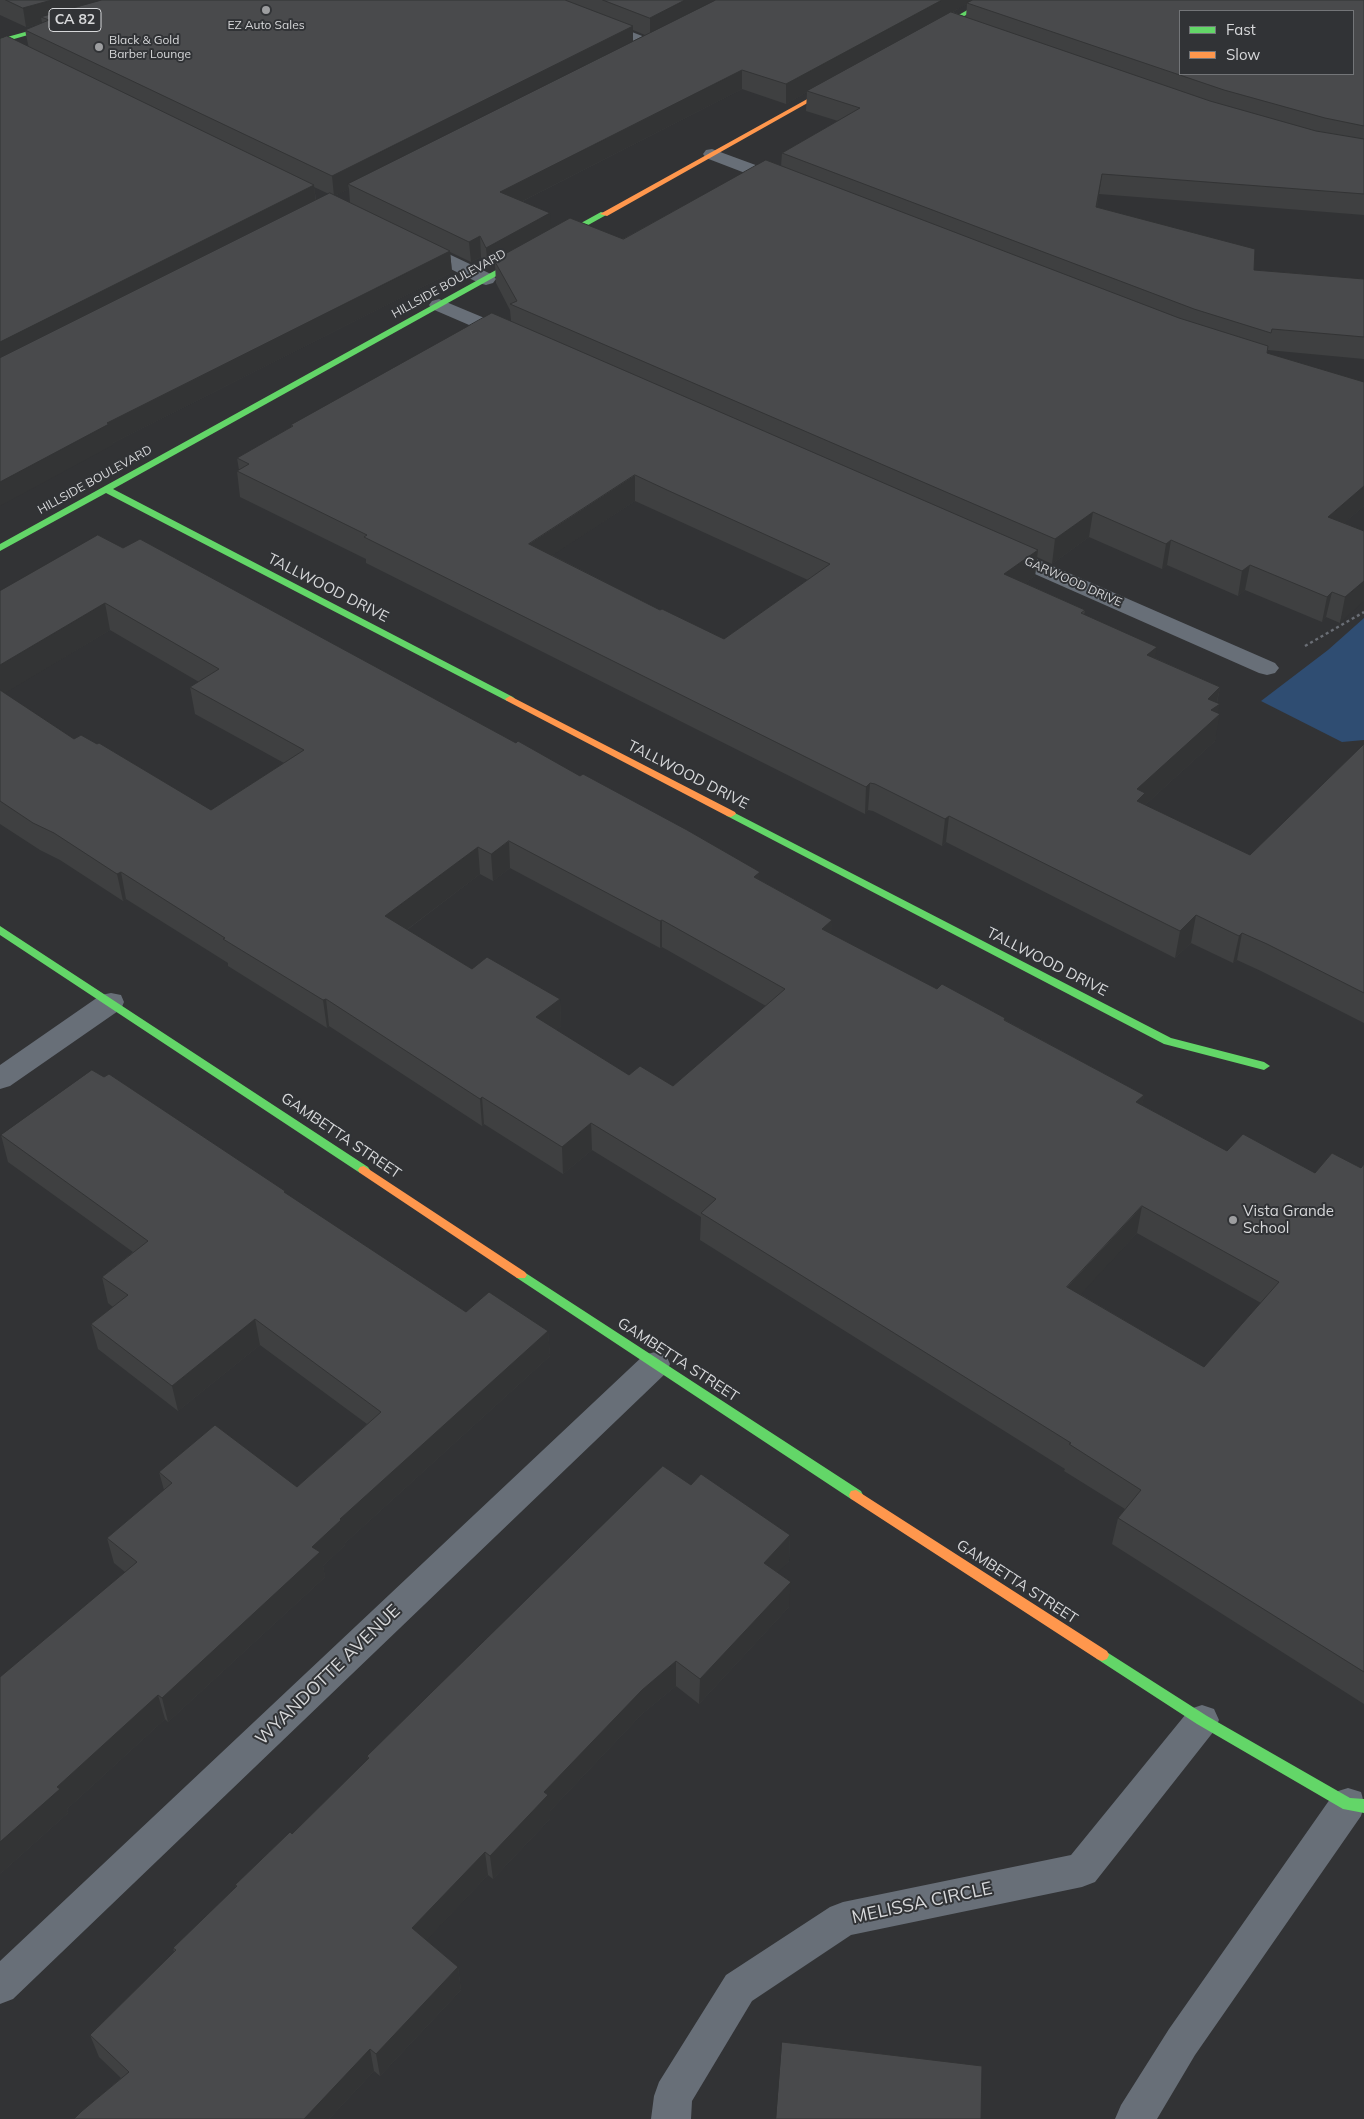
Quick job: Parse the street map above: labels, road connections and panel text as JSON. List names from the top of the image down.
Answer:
{
  "streets": {
    "street": [
      "CA 82",
      "HILLSIDE BOULEVARD",
      "GARWOOD DRIVE",
      "TALLWOOD DRIVE",
      "GAMBETTA STREET",
      "WYANDOTTE AVENUE",
      "MELISSA CIRCLE"
    ]
  },
  "crossings": [
    ["HILLSIDE BOULEVARD", "TALLWOOD DRIVE"],
    ["GAMBETTA STREET", "WYANDOTTE AVENUE"],
    ["GAMBETTA STREET", "MELISSA CIRCLE"]
  ],
  "places": ["EZ Auto Sales", "Black & Gold Barber Lounge", "Vista Grande School"],
  "legend": ["Fast", "Slow"]
}
